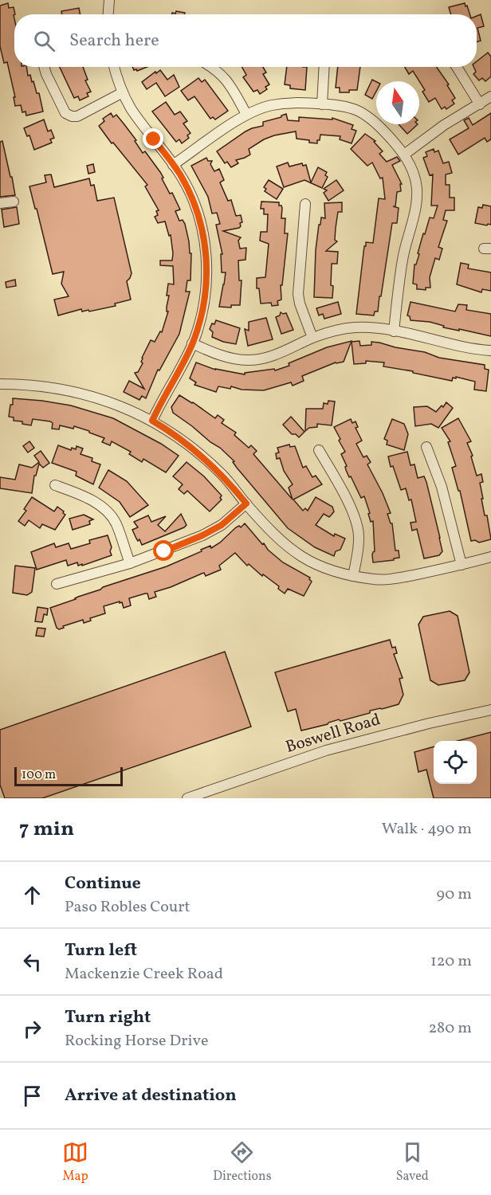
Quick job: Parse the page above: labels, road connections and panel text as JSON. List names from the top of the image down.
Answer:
{
  "streets": {
    "street": ["Boswell Road"]
  },
  "scale_bar": "100 m",
  "north": "top",
  "page": {
    "search": "Search here",
    "scale": "100 m",
    "heading": ["7 min", "Walk · 490 m"],
    "list": [
      ["Continue", "Paso Robles Court", "90 m"],
      ["Turn left", "Mackenzie Creek Road", "120 m"],
      ["Turn right", "Rocking Horse Drive", "280 m"],
      "Arrive at destination"
    ],
    "nav": ["Map", "Directions", "Saved"]
  }
}
